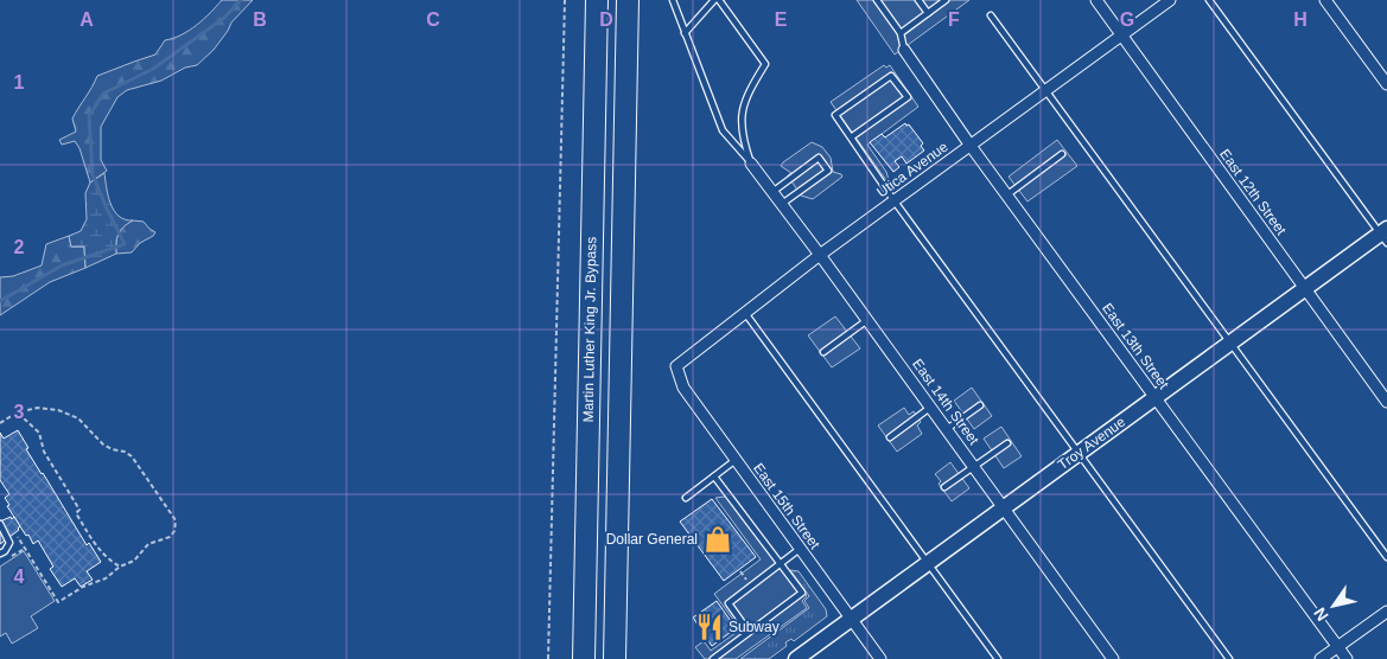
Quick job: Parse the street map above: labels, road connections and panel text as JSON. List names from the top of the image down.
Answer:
{
  "streets": {
    "highway": ["Martin Luther King Jr. Bypass"],
    "street": [
      "Utica Avenue",
      "East 12th Street",
      "East 13th Street",
      "East 14th Street",
      "Troy Avenue",
      "East 15th Street"
    ]
  },
  "crossings": [
    ["Utica Avenue", "East 12th Street"],
    ["Utica Avenue", "East 13th Street"],
    ["Utica Avenue", "East 14th Street"],
    ["Utica Avenue", "East 15th Street"],
    ["East 12th Street", "Troy Avenue"],
    ["East 13th Street", "Troy Avenue"],
    ["East 14th Street", "Troy Avenue"],
    ["Troy Avenue", "East 15th Street"]
  ],
  "places": {
    "shop": ["Dollar General"],
    "restaurant": ["Subway"]
  },
  "north": "bottom left",
  "grid": {
    "columns": [
      "A",
      "B",
      "C",
      "D",
      "E",
      "F",
      "G",
      "H"
    ],
    "rows": [
      "1",
      "2",
      "3",
      "4"
    ]
  }
}
